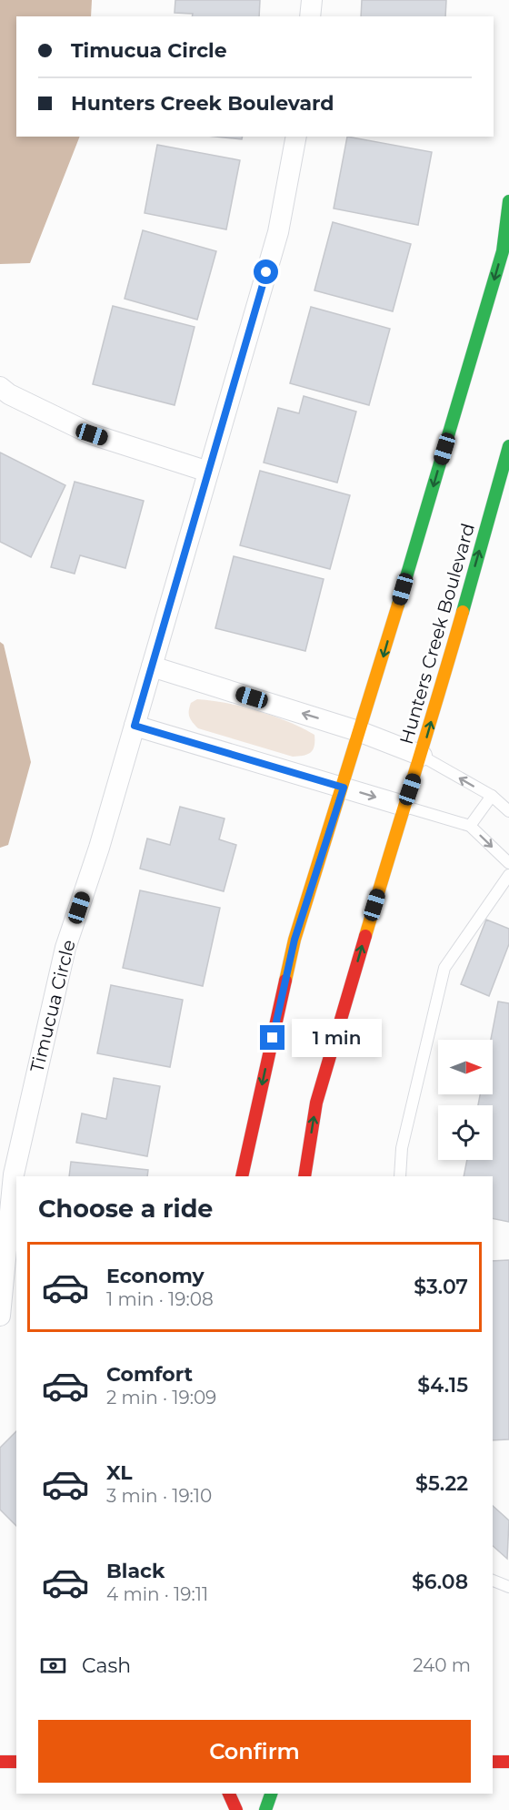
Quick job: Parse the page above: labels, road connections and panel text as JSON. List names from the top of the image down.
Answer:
{
  "streets": {
    "main road": ["Hunters Creek Boulevard"],
    "street": ["Timucua Circle"]
  },
  "north": "right",
  "page": {
    "banner": ["Timucua Circle", "Hunters Creek Boulevard"],
    "bubble": "1 min",
    "heading": "Choose a ride",
    "list": [
      {
        "name": "Economy",
        "note": "1 min · 19:08",
        "value": "$3.07"
      },
      {
        "name": "Comfort",
        "note": "2 min · 19:09",
        "value": "$4.15"
      },
      {
        "name": "XL",
        "note": "3 min · 19:10",
        "value": "$5.22"
      },
      {
        "name": "Black",
        "note": "4 min · 19:11",
        "value": "$6.08"
      }
    ],
    "pay": ["Cash", "240 m"],
    "buttons": "Confirm"
  }
}
